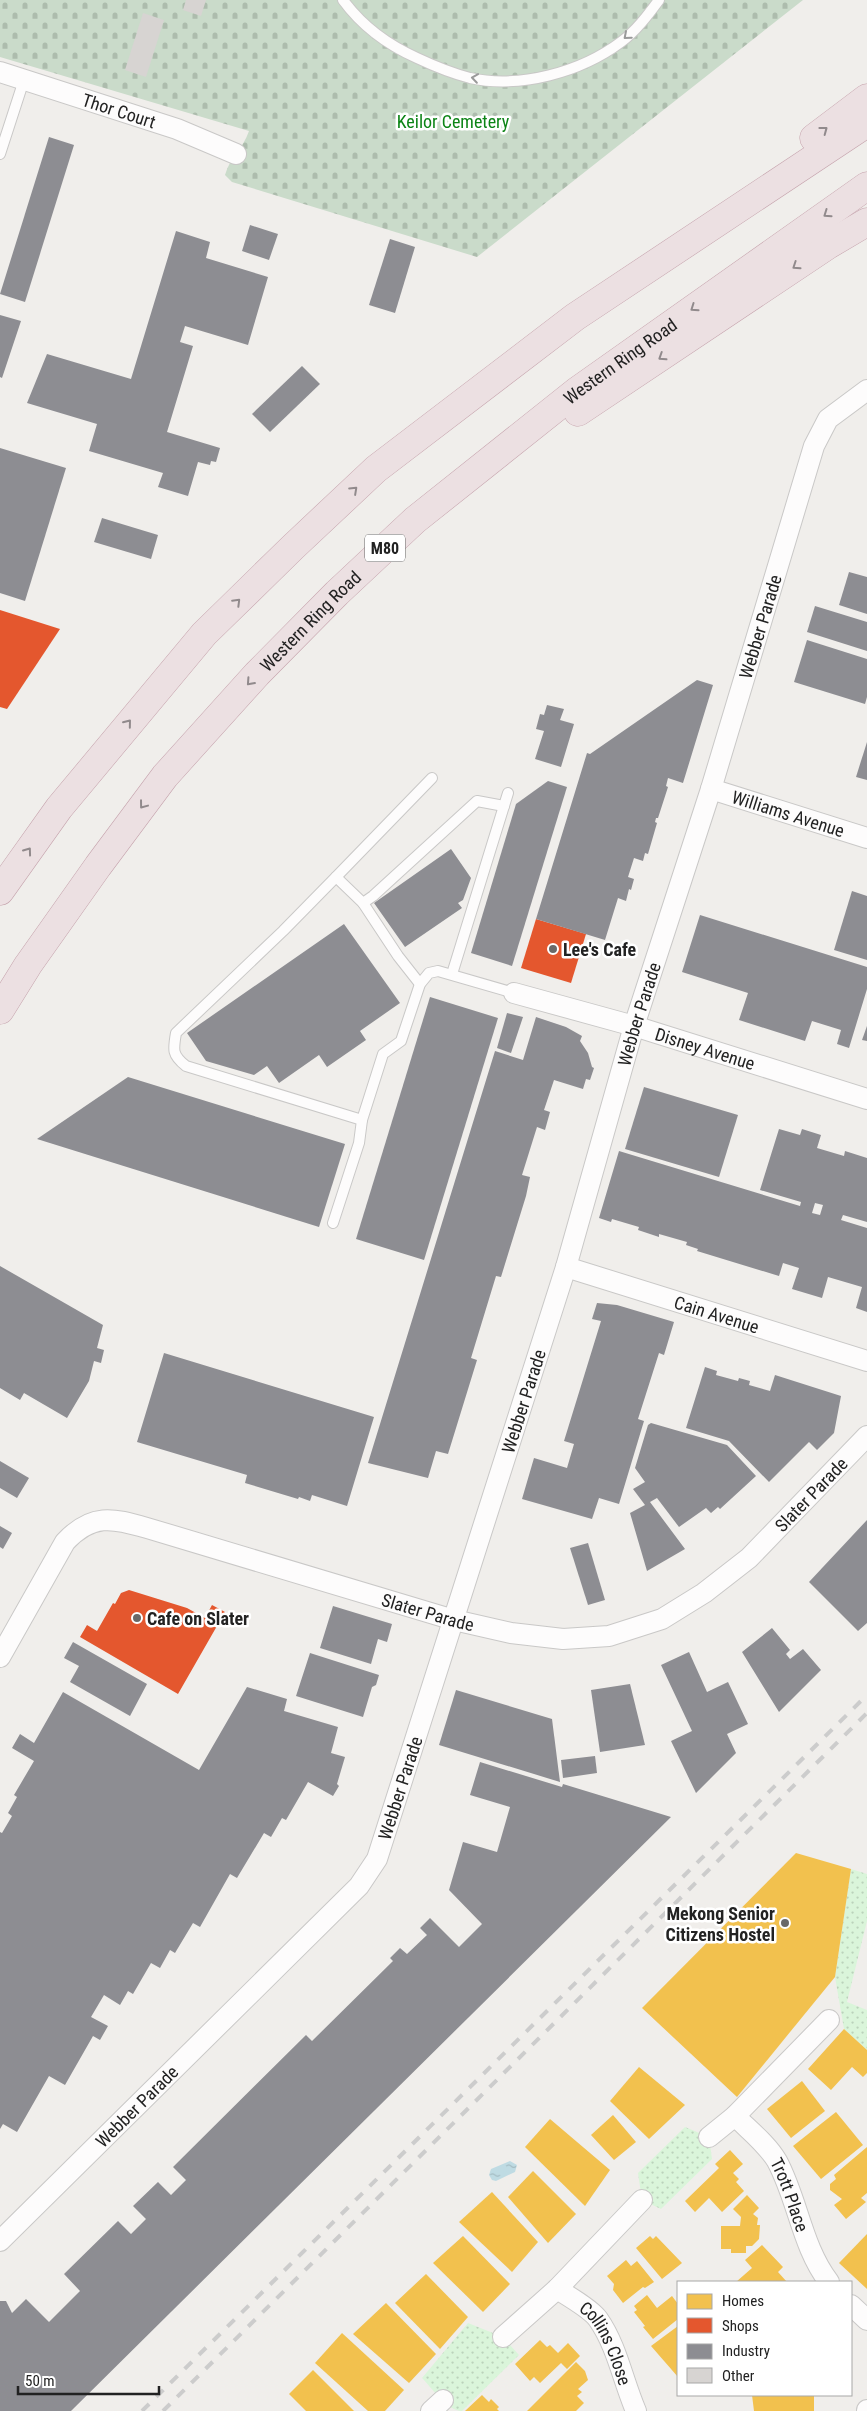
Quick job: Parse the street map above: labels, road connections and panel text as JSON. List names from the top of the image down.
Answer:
{
  "streets": {
    "highway": ["Western Ring Road", "M80"],
    "street": [
      "Thor Court",
      "Webber Parade",
      "Williams Avenue",
      "Disney Avenue",
      "Cain Avenue",
      "Slater Parade",
      "Trott Place",
      "Collins Close"
    ]
  },
  "crossings": [
    ["Webber Parade", "Williams Avenue"],
    ["Webber Parade", "Disney Avenue"],
    ["Webber Parade", "Cain Avenue"],
    ["Webber Parade", "Slater Parade"]
  ],
  "parks": ["Keilor Cemetery"],
  "places": ["Lee's Cafe", "Cafe on Slater", "Mekong Senior Citizens Hostel"],
  "legend": [
    "Homes",
    "Shops",
    "Industry",
    "Other"
  ],
  "scale_bar": "50 m"
}
